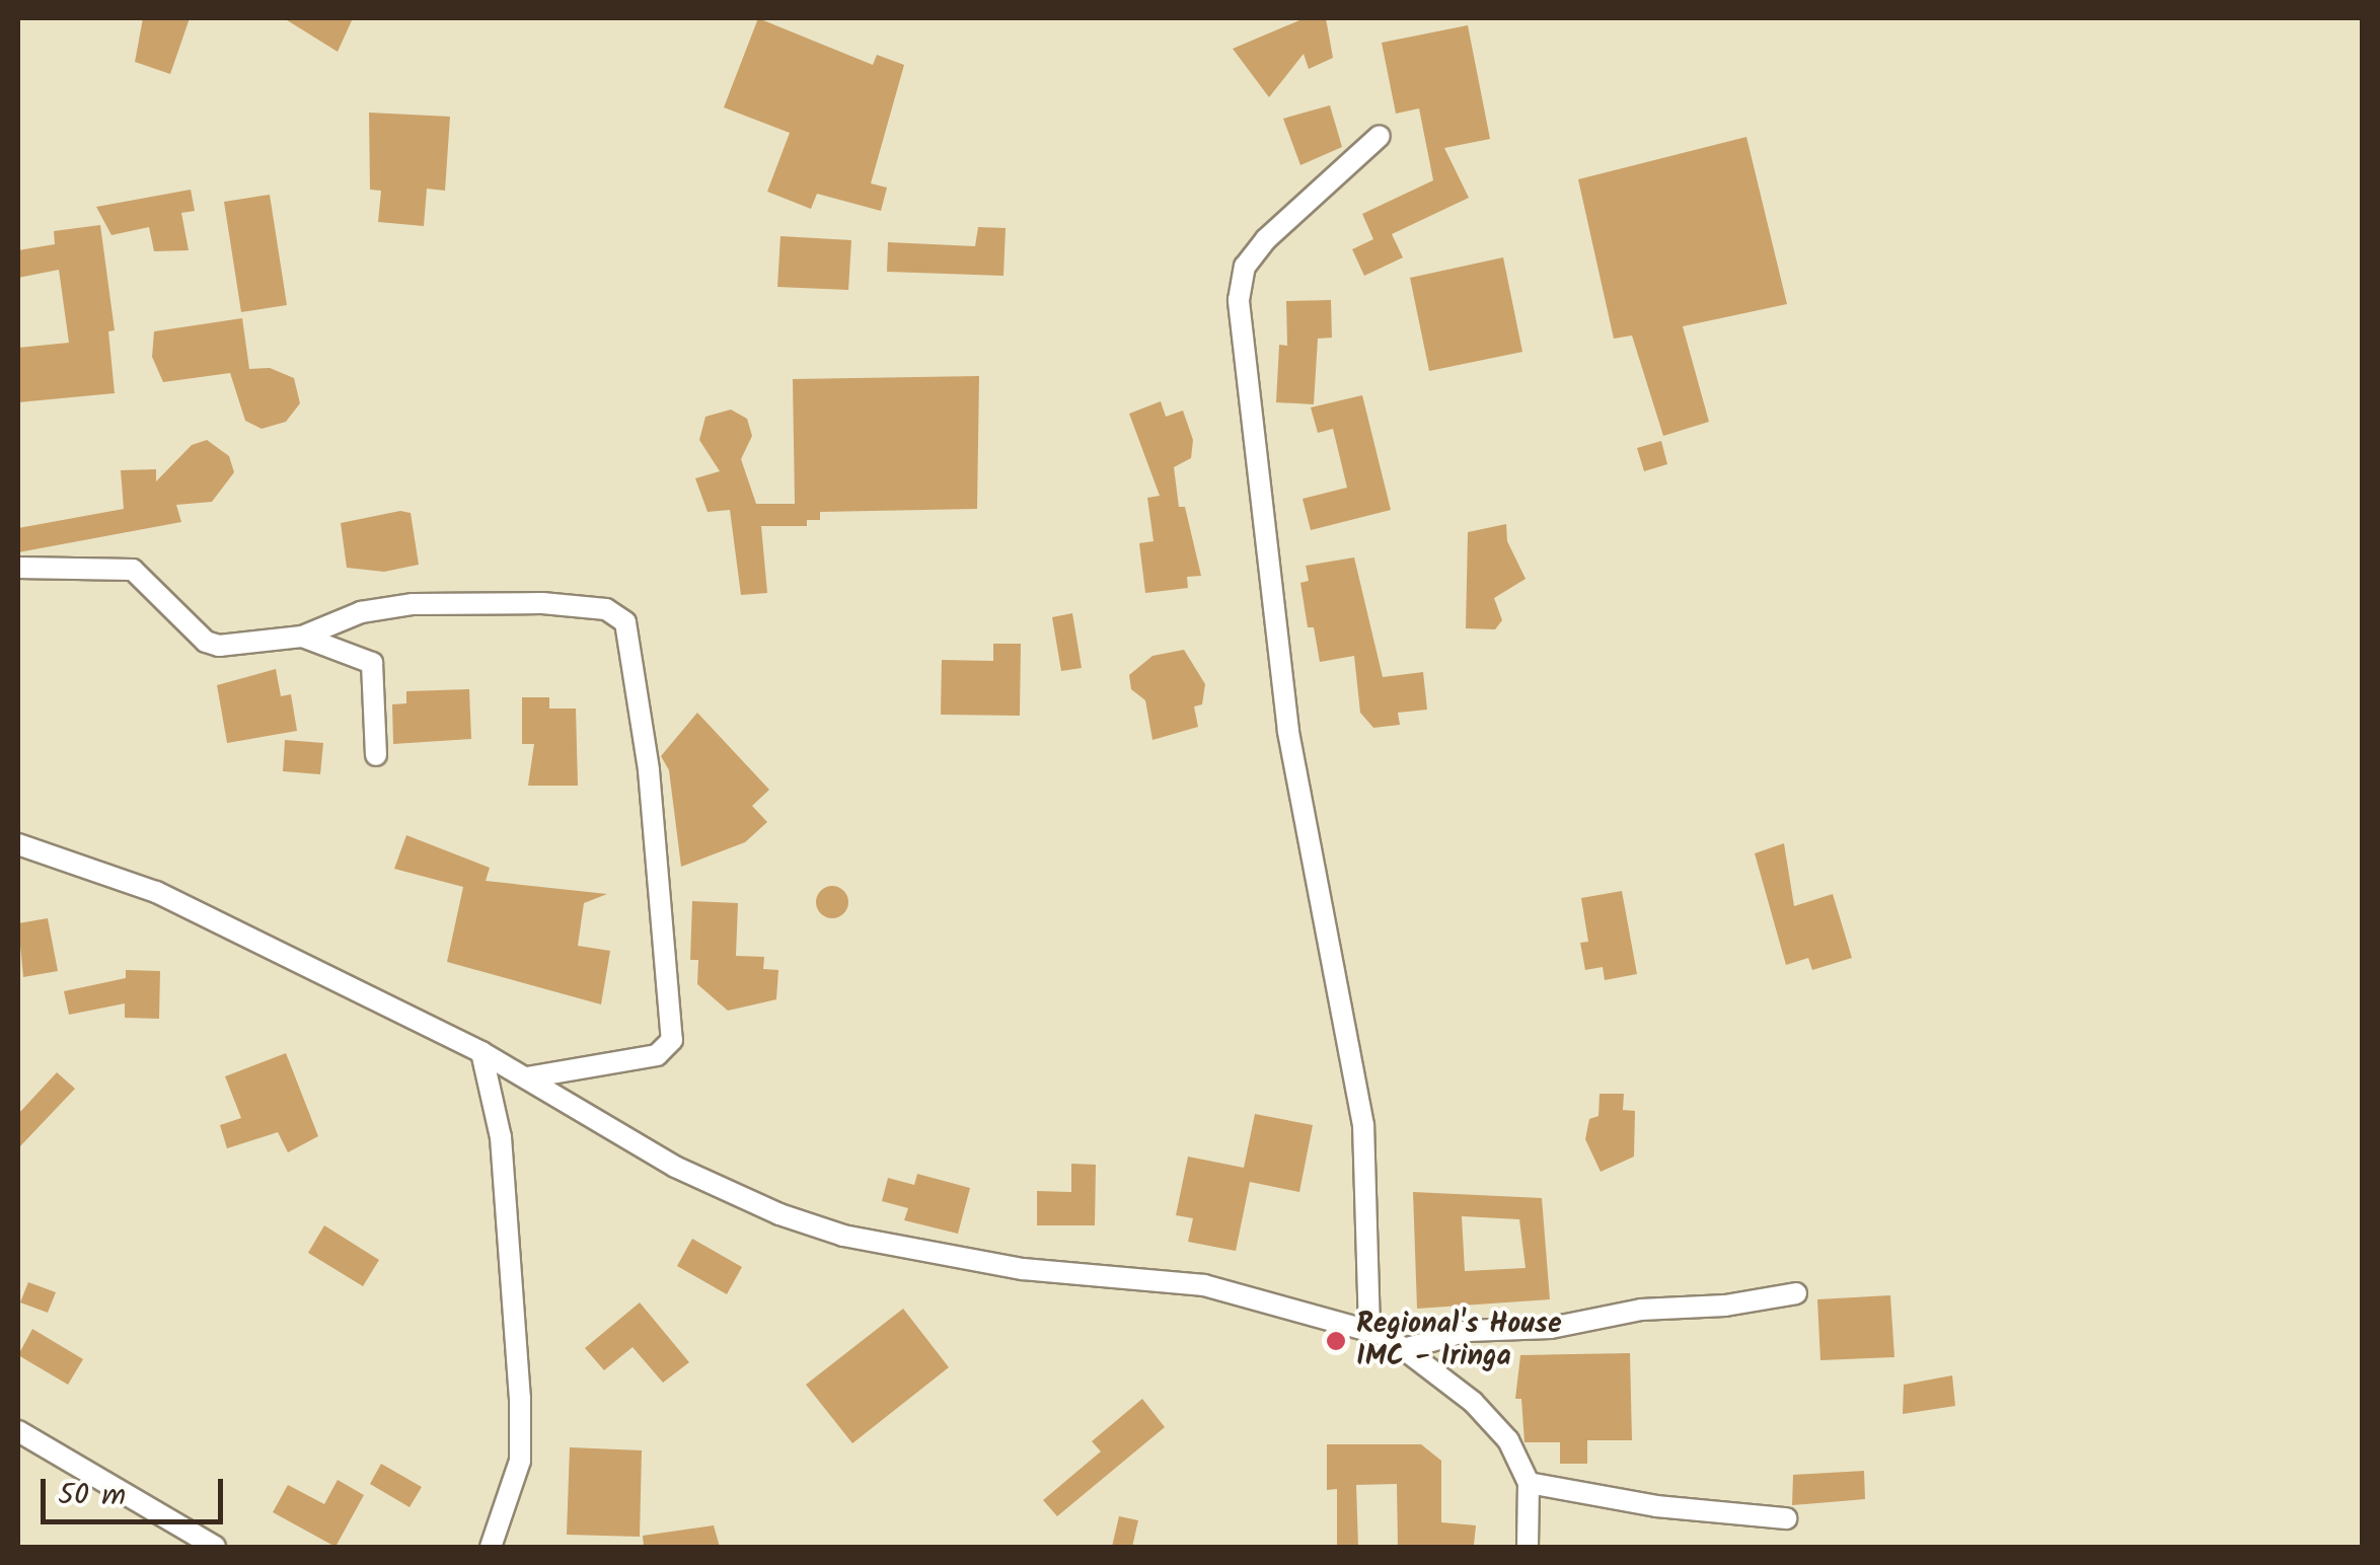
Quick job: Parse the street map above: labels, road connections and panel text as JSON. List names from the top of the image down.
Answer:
{
  "places": ["Regional's House IMC - Iringa"],
  "scale_bar": "50 m"
}
